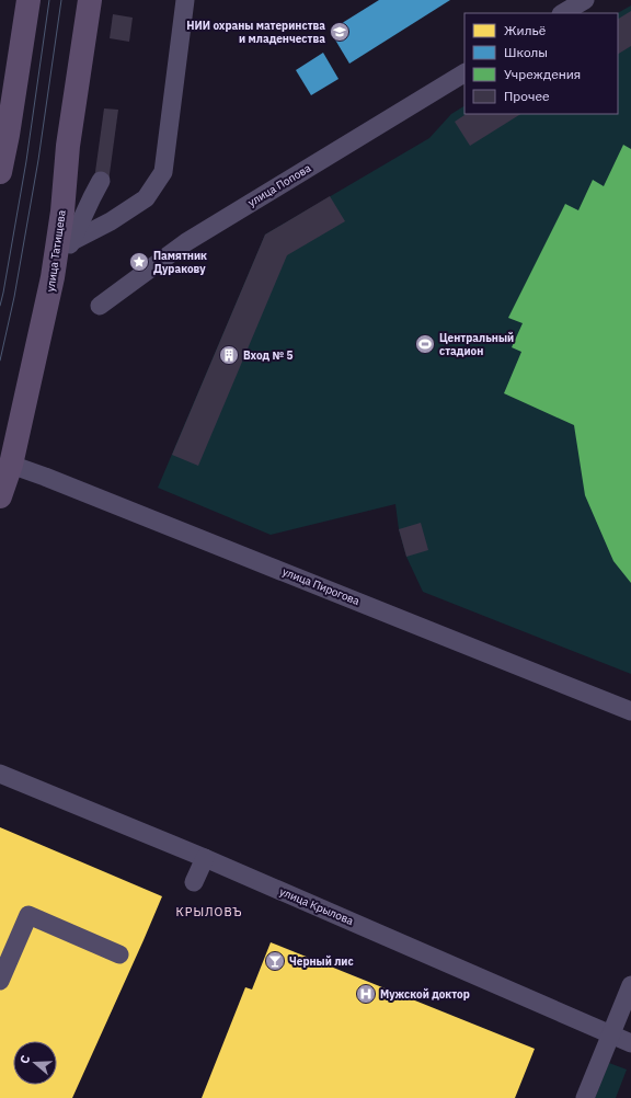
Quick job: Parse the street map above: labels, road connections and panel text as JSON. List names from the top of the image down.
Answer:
{
  "streets": {
    "main road": ["улица Татищева"],
    "street": ["улица Попова", "улица Пирогова", "улица Крылова"]
  },
  "crossings": [
    ["улица Татищева", "улица Пирогова"]
  ],
  "districts": ["КРЫЛОВЪ"],
  "places": {
    "school or university": ["НИИ охраны материнства и младенчества"],
    "place": ["Памятник Дуракову"],
    "sports": ["Центральный стадион"],
    "building": ["Вход № 5"],
    "bar": ["Черный лис"],
    "hospital": ["Мужской доктор"]
  },
  "legend": [
    "Жильё",
    "Школы",
    "Учреждения",
    "Прочее"
  ],
  "north": "left"
}
